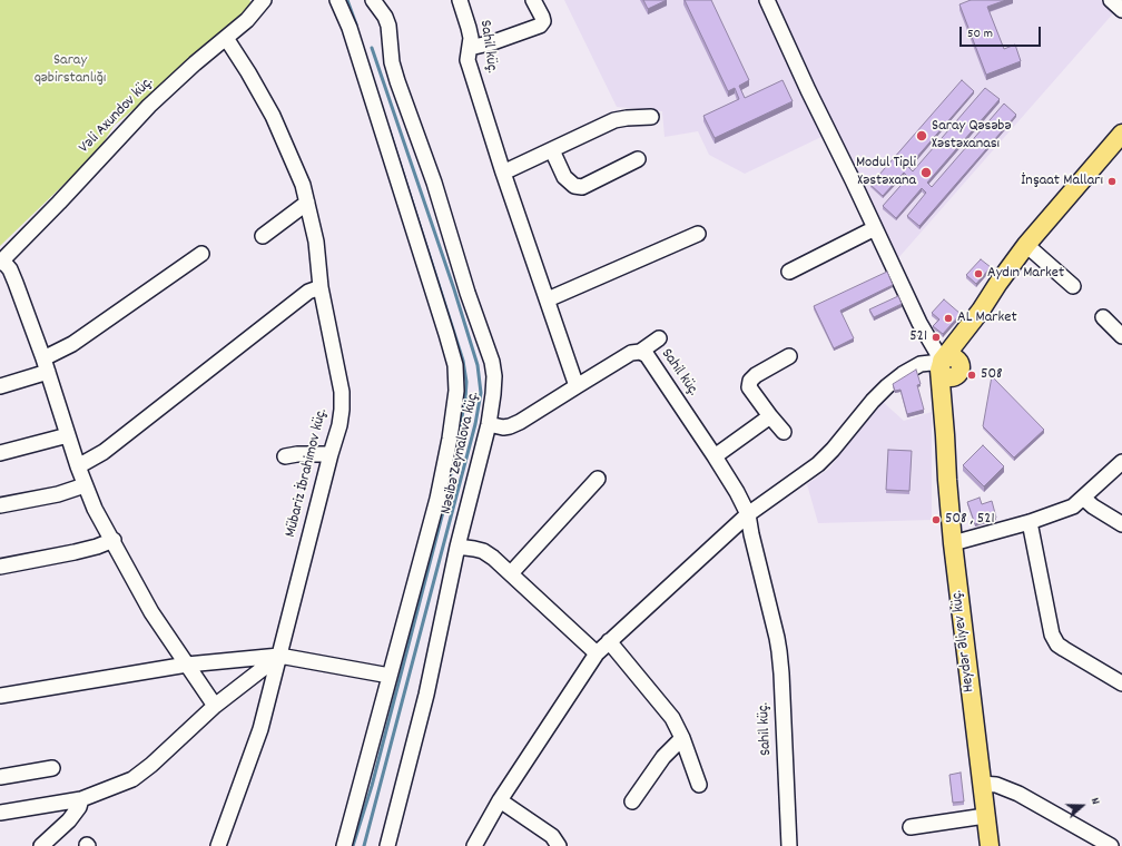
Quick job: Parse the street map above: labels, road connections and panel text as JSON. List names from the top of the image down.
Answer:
{
  "streets": {
    "main road": ["Heydər Əliyev küç."],
    "street": [
      "Sahil küç.",
      "Vəli Axundov küç.",
      "Nəsibə Zeynalova küç.",
      "Mübariz İbrahimov küç."
    ]
  },
  "crossings": [
    ["Vəli Axundov küç.", "Mübariz İbrahimov küç."]
  ],
  "parks": ["Saray qəbirstanlığı"],
  "places": [
    "Saray Qəsəbə Xəstəxanası",
    "Modul Tipli Xəstəxana",
    "İnşaat Malları",
    "Aydın Market",
    "AL Market",
    "521",
    "508",
    "508 , 521"
  ],
  "scale_bar": "50 m",
  "north": "right"
}
